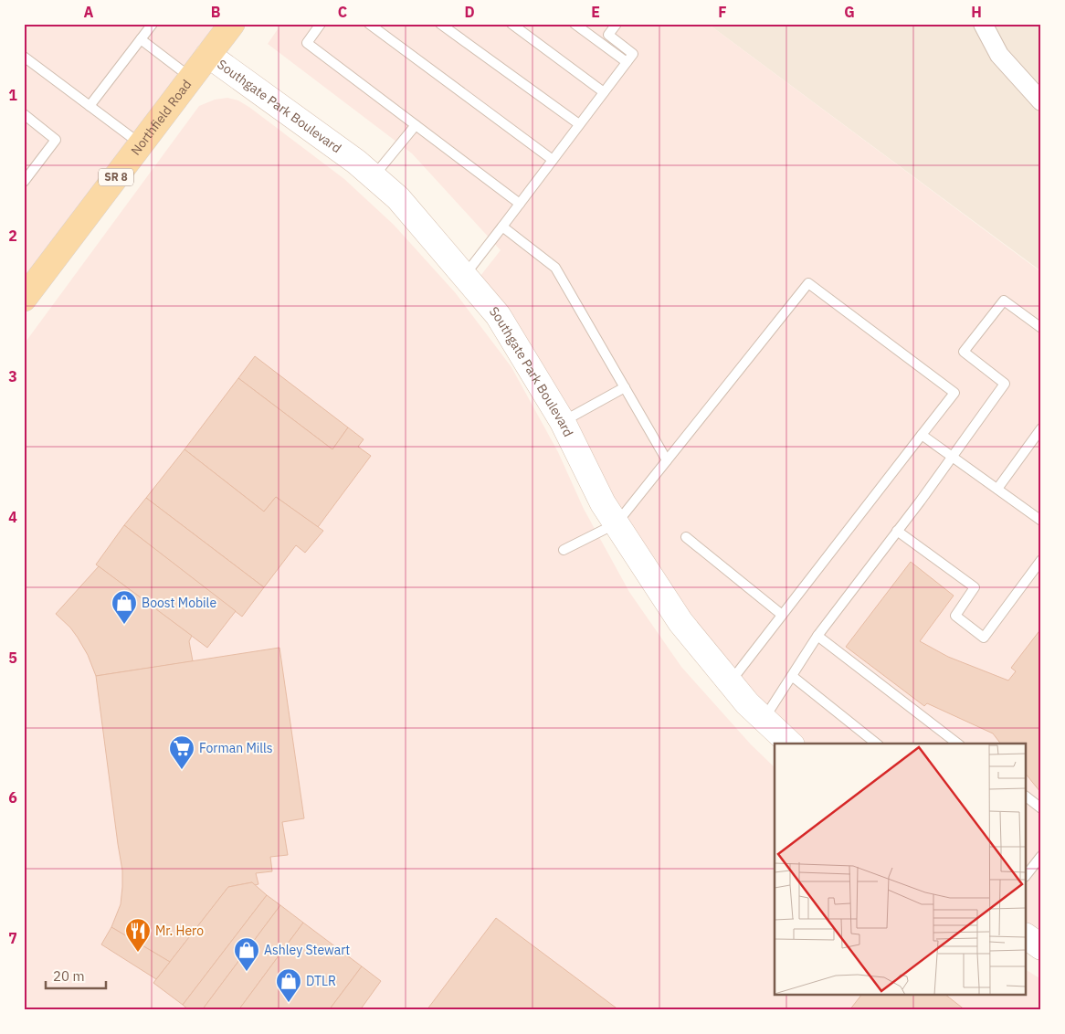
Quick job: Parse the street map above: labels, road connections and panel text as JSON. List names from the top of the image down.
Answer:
{
  "streets": {
    "main road": ["Northfield Road", "SR 8"],
    "street": ["Southgate Park Boulevard"]
  },
  "crossings": [
    ["Southgate Park Boulevard", "Northfield Road"]
  ],
  "places": {
    "shop": ["Boost Mobile", "Ashley Stewart", "DTLR"],
    "supermarket": ["Forman Mills"],
    "restaurant": ["Mr. Hero"]
  },
  "scale_bar": "20 m",
  "grid": {
    "columns": [
      "A",
      "B",
      "C",
      "D",
      "E",
      "F",
      "G",
      "H"
    ],
    "rows": [
      "1",
      "2",
      "3",
      "4",
      "5",
      "6",
      "7"
    ]
  }
}
